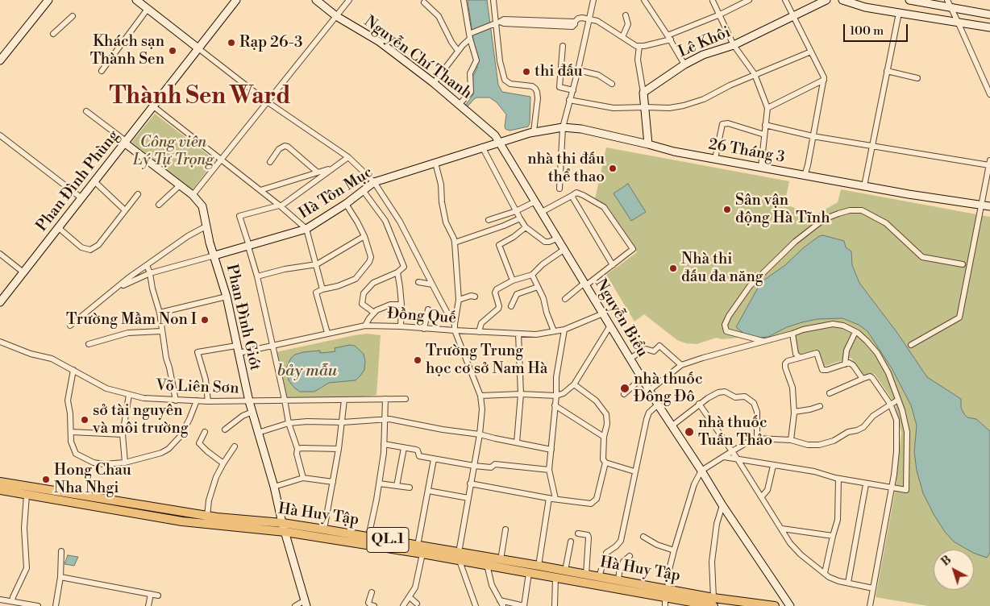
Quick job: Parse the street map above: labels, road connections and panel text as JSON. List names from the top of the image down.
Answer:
{
  "streets": {
    "main road": ["Hà Huy Tập", "QL.1"],
    "street": [
      "Lê Khôi",
      "Nguyễn Chí Thanh",
      "26 Tháng 3",
      "Phan Đình Phùng",
      "Hà Tôn Mục",
      "Đồng Quế",
      "Phan Đình Giót",
      "Nguyễn Biểu",
      "Võ Liên Sơn"
    ]
  },
  "crossings": [
    ["Nguyễn Chí Thanh", "26 Tháng 3"],
    ["Nguyễn Chí Thanh", "Hà Tôn Mục"],
    ["Nguyễn Chí Thanh", "Nguyễn Biểu"],
    ["26 Tháng 3", "Hà Tôn Mục"],
    ["26 Tháng 3", "Nguyễn Biểu"],
    ["Phan Đình Phùng", "Phan Đình Giót"],
    ["Hà Tôn Mục", "Phan Đình Giót"],
    ["Hà Tôn Mục", "Nguyễn Biểu"],
    ["Đồng Quế", "Phan Đình Giót"],
    ["Đồng Quế", "Nguyễn Biểu"],
    ["Đồng Quế", "Võ Liên Sơn"],
    ["Phan Đình Giót", "Võ Liên Sơn"],
    ["Phan Đình Giót", "Hà Huy Tập"]
  ],
  "districts": ["Thành Sen Ward"],
  "water": ["bảy mẫu"],
  "parks": ["Công viên Lý Tự Trọng"],
  "places": [
    "Rạp 26-3",
    "Khách sạn Thành Sen",
    "thi đấu",
    "nhà thi đấu thể thao",
    "Sân vận động Hà Tĩnh",
    "Nhà thi đấu đa năng",
    "Trường Mầm Non I",
    "Trường Trung học cơ sở Nam Hà",
    "nhà thuốc Đông Đô",
    "sở tài nguyên và môi trường",
    "nhà thuốc Tuấn Thảo",
    "Hong Chau Nha Nhgi"
  ],
  "scale_bar": "100 m",
  "north": "top left"
}
